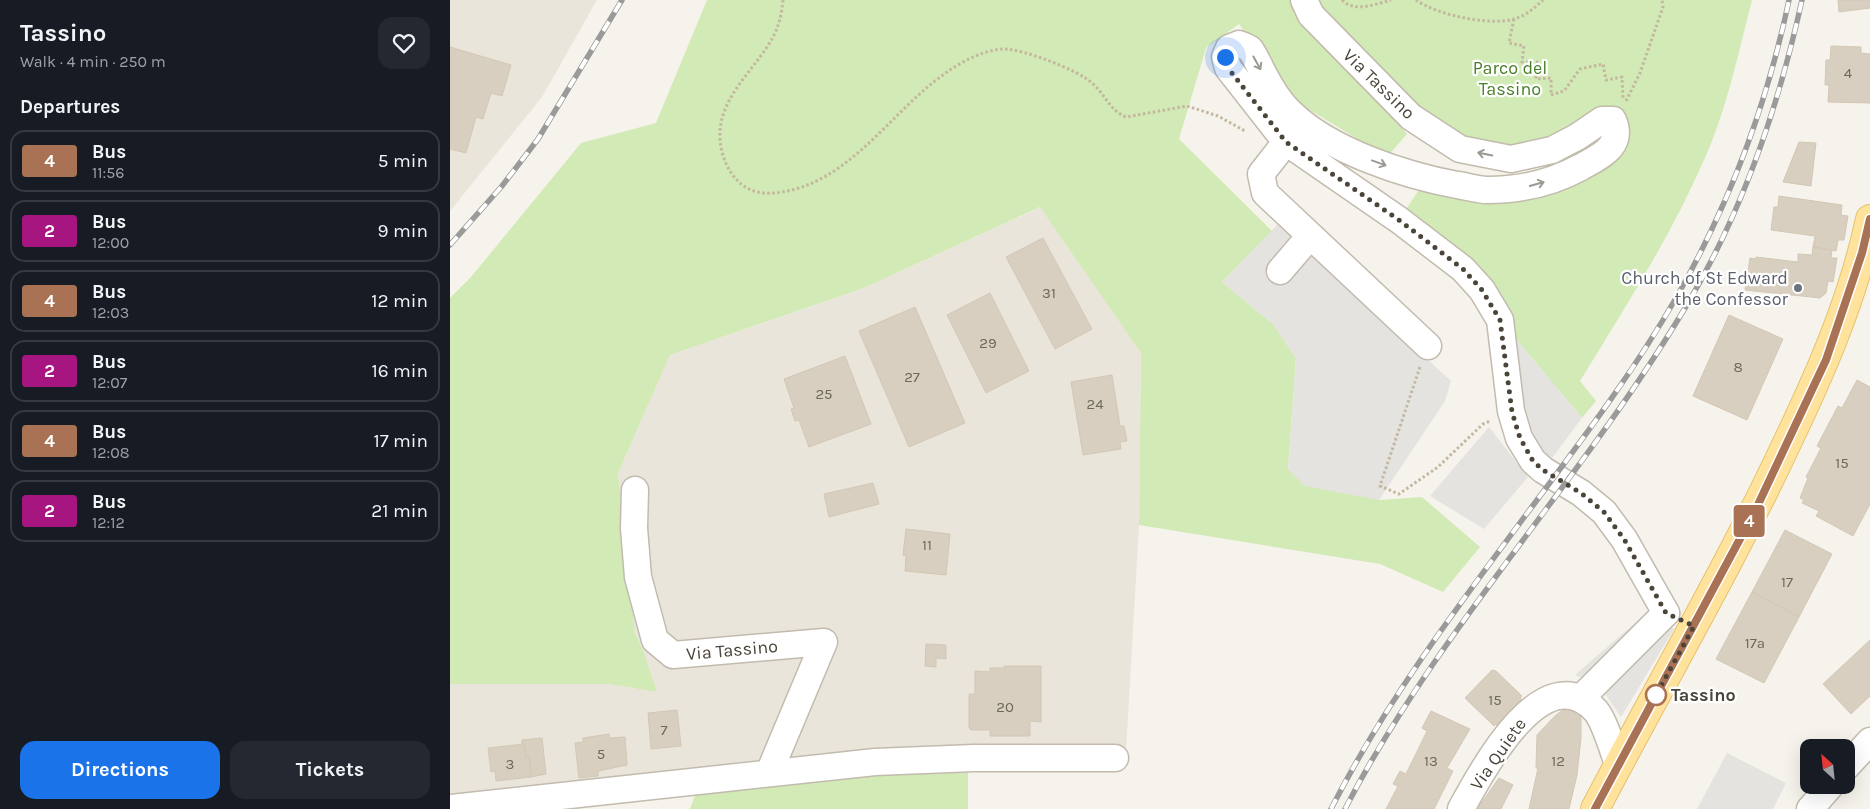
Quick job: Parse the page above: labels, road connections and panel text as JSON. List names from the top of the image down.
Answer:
{
  "streets": {
    "street": ["Via Tassino", "Via Quiete"]
  },
  "parks": ["Parco del Tassino"],
  "places": ["Church of St Edward the Confessor", "Tassino"],
  "lines": ["bus line 4"],
  "house_numbers": [
    "4",
    "31",
    "29",
    "8",
    "27",
    "25",
    "24",
    "15",
    "11",
    "17",
    "17a",
    "15",
    "20",
    "7",
    "5",
    "13",
    "12",
    "3"
  ],
  "north": "top left",
  "page": {
    "heading": [
      ["Tassino", "Walk · 4 min · 250 m"],
      "Departures"
    ],
    "on_map": "4",
    "list": [
      {
        "mark": "4",
        "name": "Bus",
        "note": "11:56",
        "value": "5 min"
      },
      {
        "mark": "2",
        "name": "Bus",
        "note": "12:00",
        "value": "9 min"
      },
      {
        "mark": "4",
        "name": "Bus",
        "note": "12:03",
        "value": "12 min"
      },
      {
        "mark": "2",
        "name": "Bus",
        "note": "12:07",
        "value": "16 min"
      },
      {
        "mark": "4",
        "name": "Bus",
        "note": "12:08",
        "value": "17 min"
      },
      {
        "mark": "2",
        "name": "Bus",
        "note": "12:12",
        "value": "21 min"
      }
    ],
    "buttons": ["Directions", "Tickets"]
  }
}
